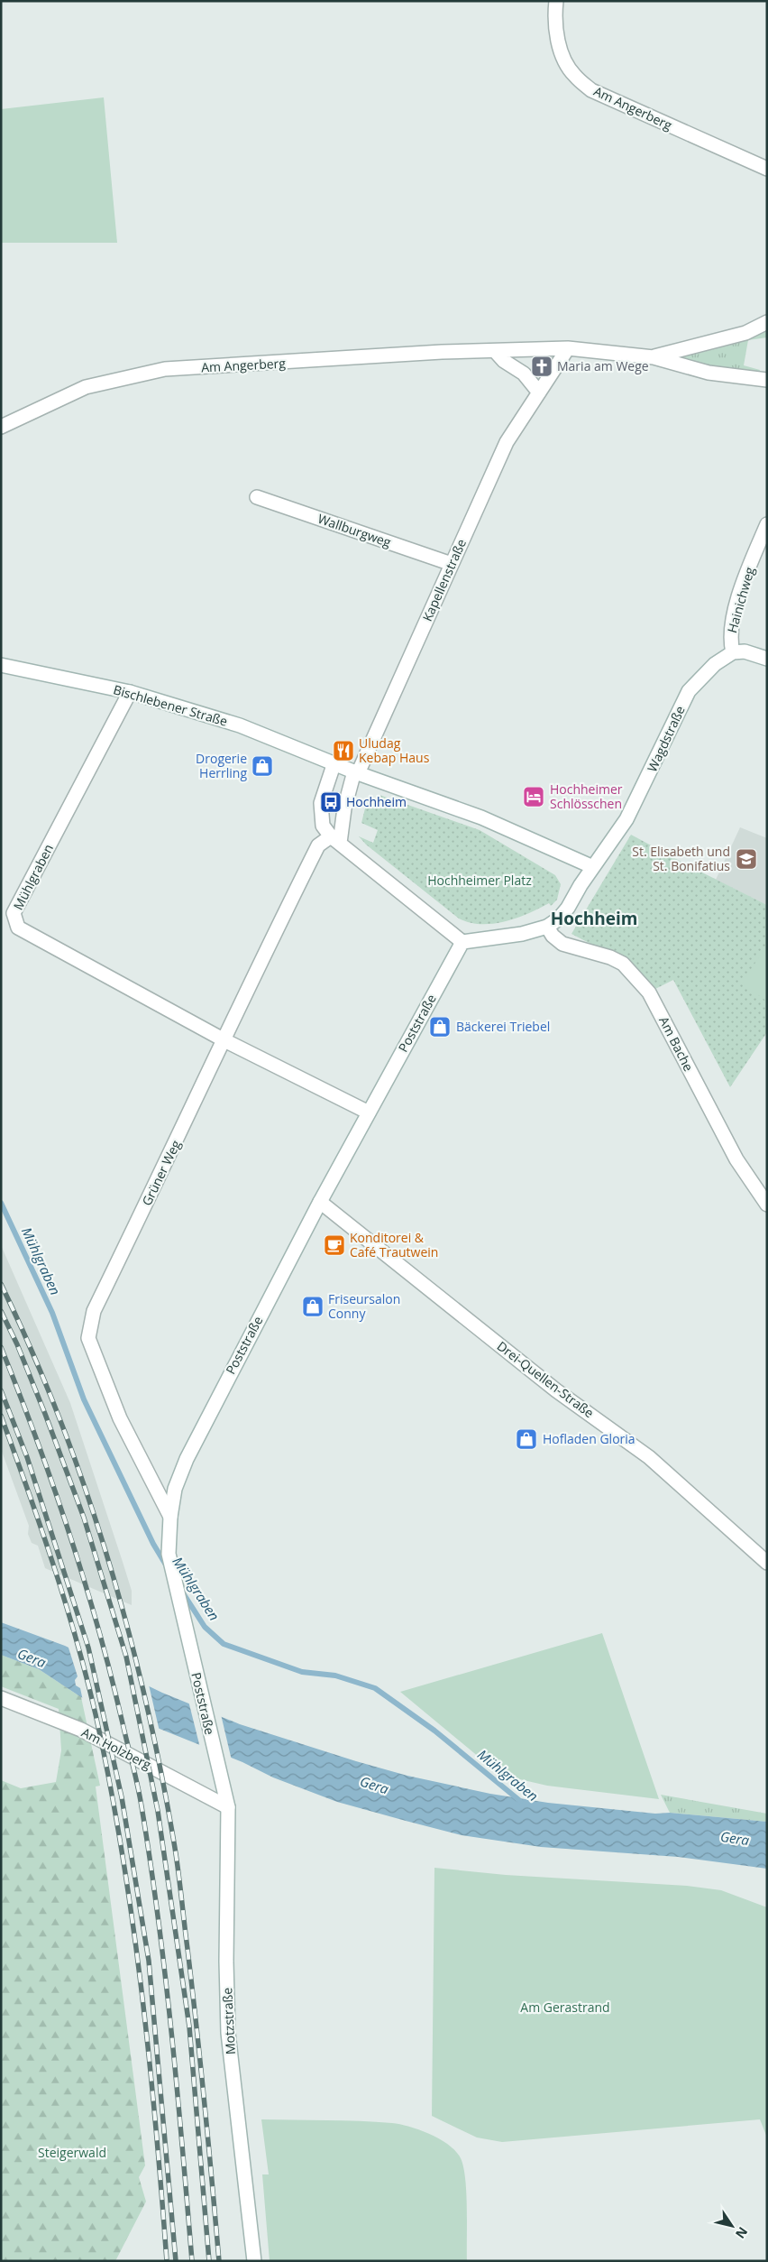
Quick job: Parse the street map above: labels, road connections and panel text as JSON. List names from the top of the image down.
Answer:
{
  "streets": {
    "street": [
      "Am Angerberg",
      "Wallburgweg",
      "Kapellenstraße",
      "Hainichweg",
      "Bischlebener Straße",
      "Wagdstraße",
      "Mühlgraben",
      "Poststraße",
      "Am Bache",
      "Grüner Weg",
      "Drei-Quellen-Straße",
      "Am Holzberg",
      "Motzstraße"
    ]
  },
  "crossings": [
    ["Am Angerberg", "Kapellenstraße"],
    ["Wallburgweg", "Kapellenstraße"],
    ["Hainichweg", "Wagdstraße"],
    ["Bischlebener Straße", "Mühlgraben"],
    ["Mühlgraben", "Poststraße"],
    ["Mühlgraben", "Grüner Weg"],
    ["Poststraße", "Grüner Weg"],
    ["Poststraße", "Drei-Quellen-Straße"],
    ["Poststraße", "Motzstraße"],
    ["Am Holzberg", "Motzstraße"]
  ],
  "districts": ["Hochheim"],
  "water": ["Mühlgraben", "Gera"],
  "parks": ["Hochheimer Platz", "Am Gerastrand", "Steigerwald"],
  "places": {
    "church": ["Maria am Wege"],
    "restaurant": ["Uludag Kebap Haus"],
    "shop": [
      "Drogerie Herrling",
      "Bäckerei Triebel",
      "Friseursalon Conny",
      "Hofladen Gloria"
    ],
    "hotel": ["Hochheimer Schlösschen"],
    "bus stop": ["Hochheim"],
    "school or university": ["St. Elisabeth und St. Bonifatius"],
    "cafe": ["Konditorei & Café Trautwein"]
  },
  "north": "bottom right"
}
